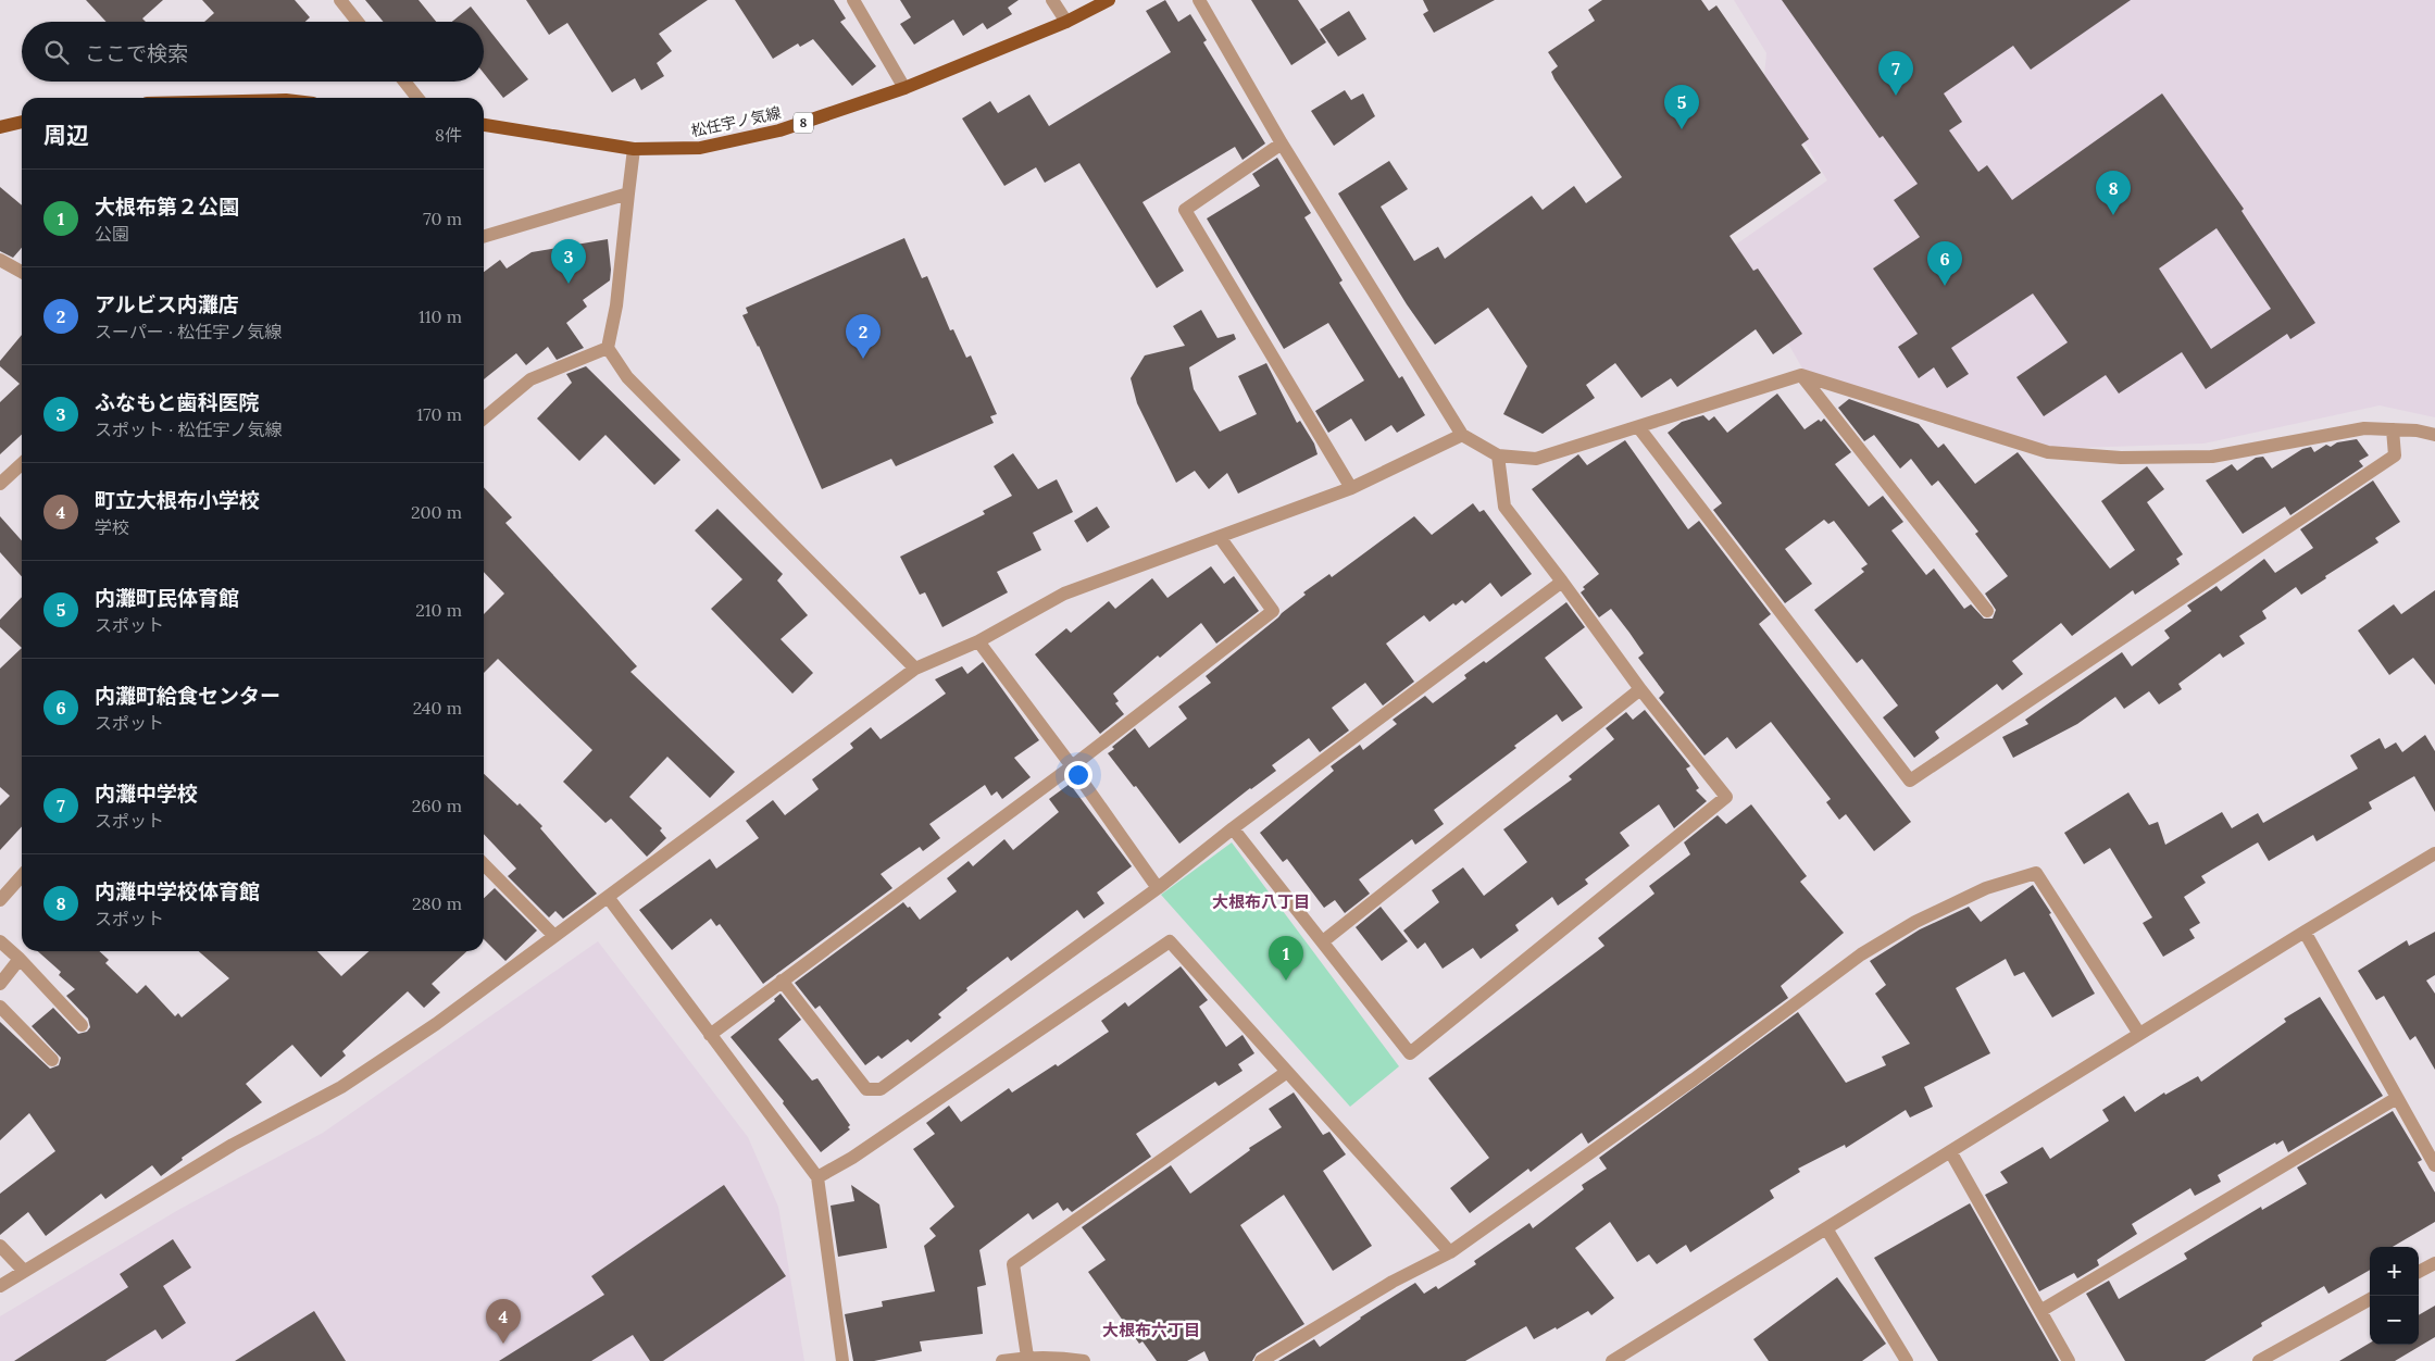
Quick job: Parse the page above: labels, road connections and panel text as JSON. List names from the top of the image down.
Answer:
{
  "streets": {
    "main road": ["松任宇ノ気線", "8"]
  },
  "districts": ["大根布八丁目", "大根布六丁目"],
  "page": {
    "search": "ここで検索",
    "pins": [
      "7",
      "5",
      "8",
      "3",
      "6",
      "2",
      "1",
      "4"
    ],
    "heading": ["周辺", "8件"],
    "list": [
      {
        "mark": "1",
        "name": "大根布第２公園",
        "note": "公園",
        "value": "70 m"
      },
      {
        "mark": "2",
        "name": "アルビス内灘店",
        "note": "スーパー · 松任宇ノ気線",
        "value": "110 m"
      },
      {
        "mark": "3",
        "name": "ふなもと歯科医院",
        "note": "スポット · 松任宇ノ気線",
        "value": "170 m"
      },
      {
        "mark": "4",
        "name": "町立大根布小学校",
        "note": "学校",
        "value": "200 m"
      },
      {
        "mark": "5",
        "name": "内灘町民体育館",
        "note": "スポット",
        "value": "210 m"
      },
      {
        "mark": "6",
        "name": "内灘町給食センター",
        "note": "スポット",
        "value": "240 m"
      },
      {
        "mark": "7",
        "name": "内灘中学校",
        "note": "スポット",
        "value": "260 m"
      },
      {
        "mark": "8",
        "name": "内灘中学校体育館",
        "note": "スポット",
        "value": "280 m"
      }
    ],
    "map_buttons": ["+", "−"]
  }
}
